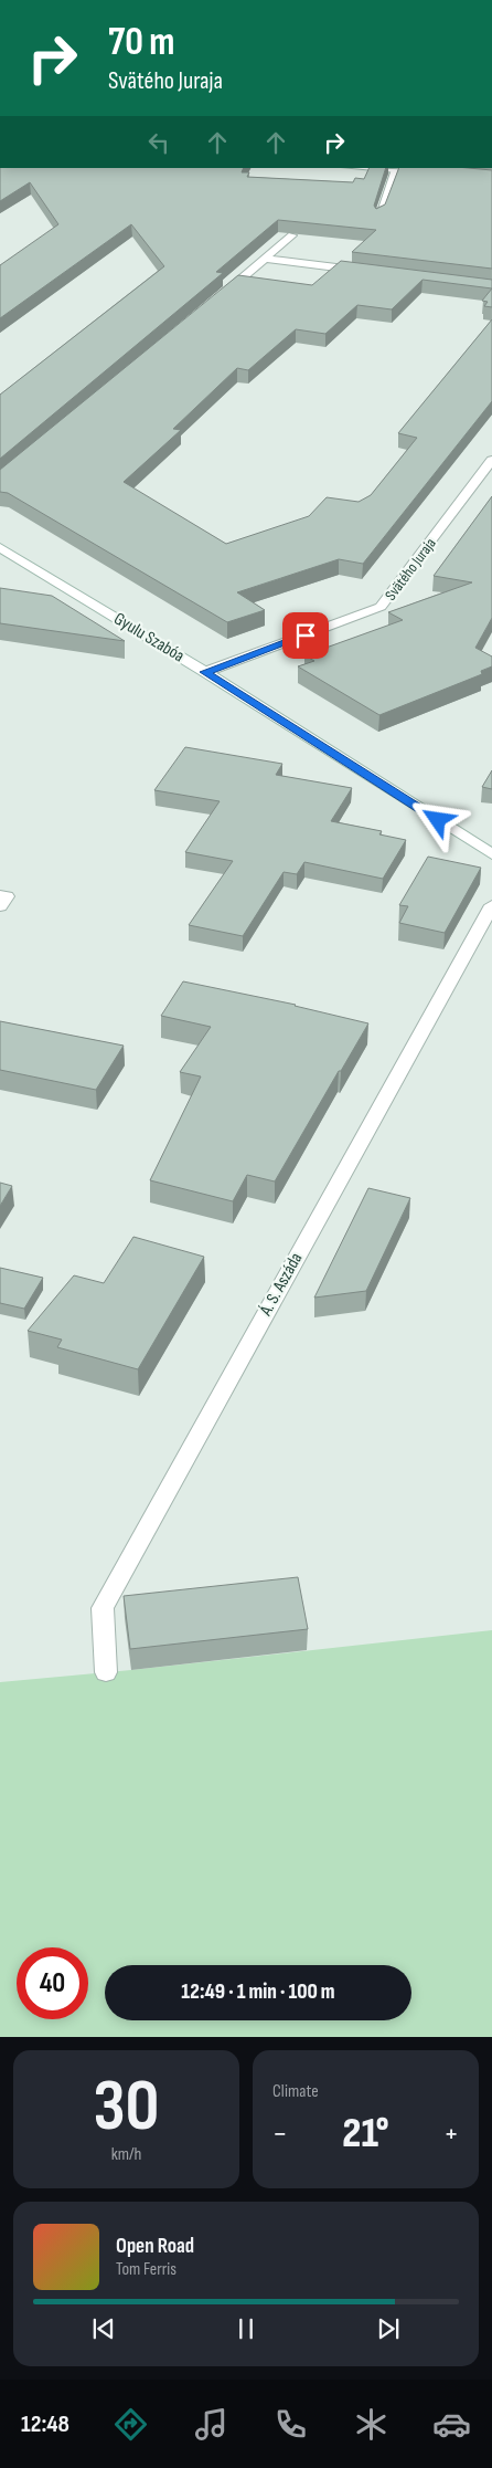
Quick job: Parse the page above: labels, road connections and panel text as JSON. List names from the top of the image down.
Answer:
{
  "streets": {
    "street": ["Svätého Juraja", "Gyulu Szabóa", "Á. S. Aszáda"]
  },
  "crossings": [
    ["Svätého Juraja", "Gyulu Szabóa"]
  ],
  "page": {
    "turn": ["70 m", "Svätého Juraja"],
    "limit": "40",
    "trip": "12:49 · 1 min · 100 m",
    "tile": [
      ["30", "km/h"],
      "Climate"
    ],
    "heat": ["−", "21°", "+"],
    "song": ["Open Road", "Tom Ferris"],
    "tabs": "12:48"
  }
}
